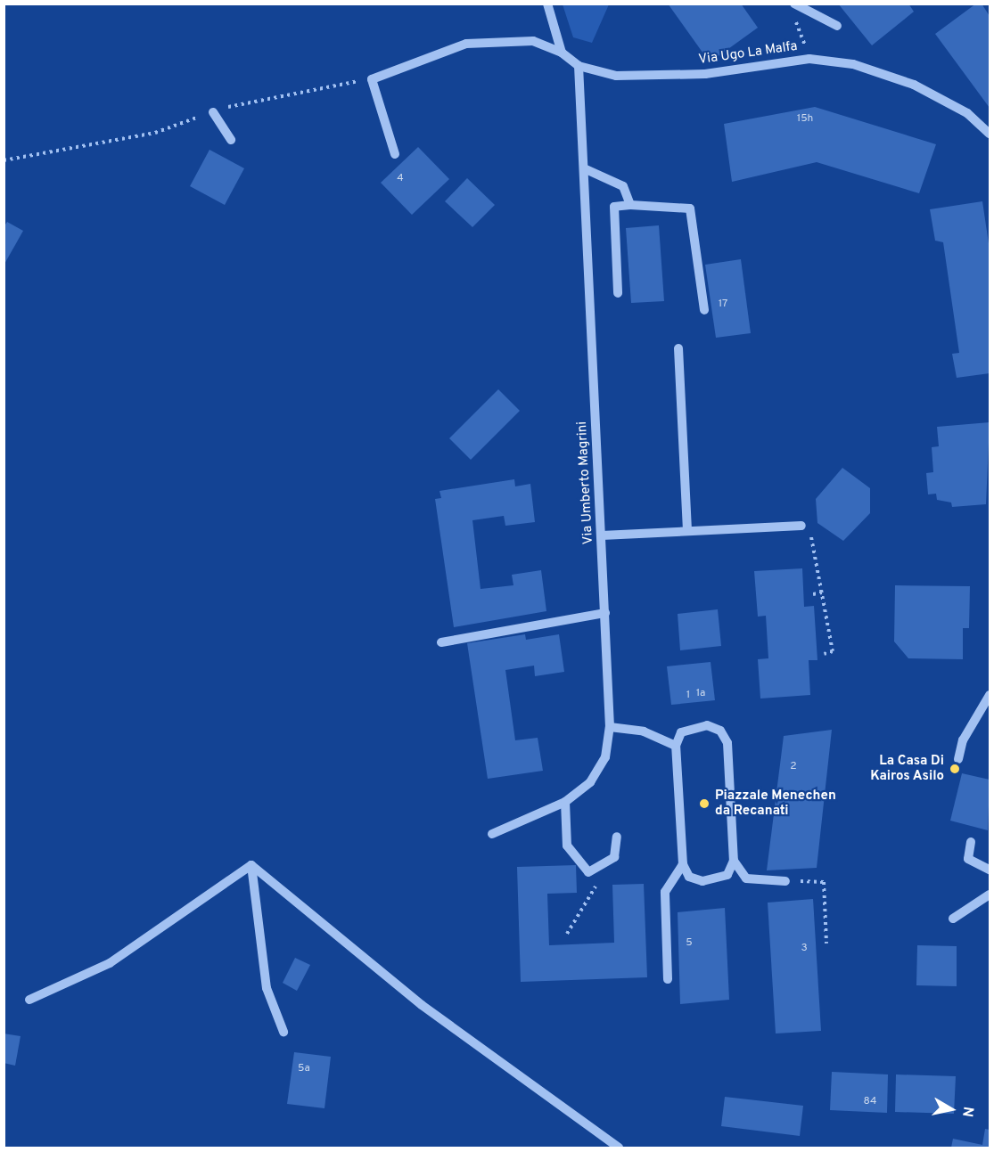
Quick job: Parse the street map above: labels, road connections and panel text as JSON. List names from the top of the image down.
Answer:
{
  "streets": {
    "street": ["Via Ugo La Malfa", "Via Umberto Magrini"]
  },
  "crossings": [
    ["Via Ugo La Malfa", "Via Umberto Magrini"]
  ],
  "places": ["La Casa Di Kairos Asilo", "Piazzale Menechen da Recanati"],
  "house_numbers": [
    "15h",
    "4",
    "17",
    "1a",
    "1",
    "2",
    "5",
    "3",
    "5a",
    "84"
  ],
  "north": "right"
}
